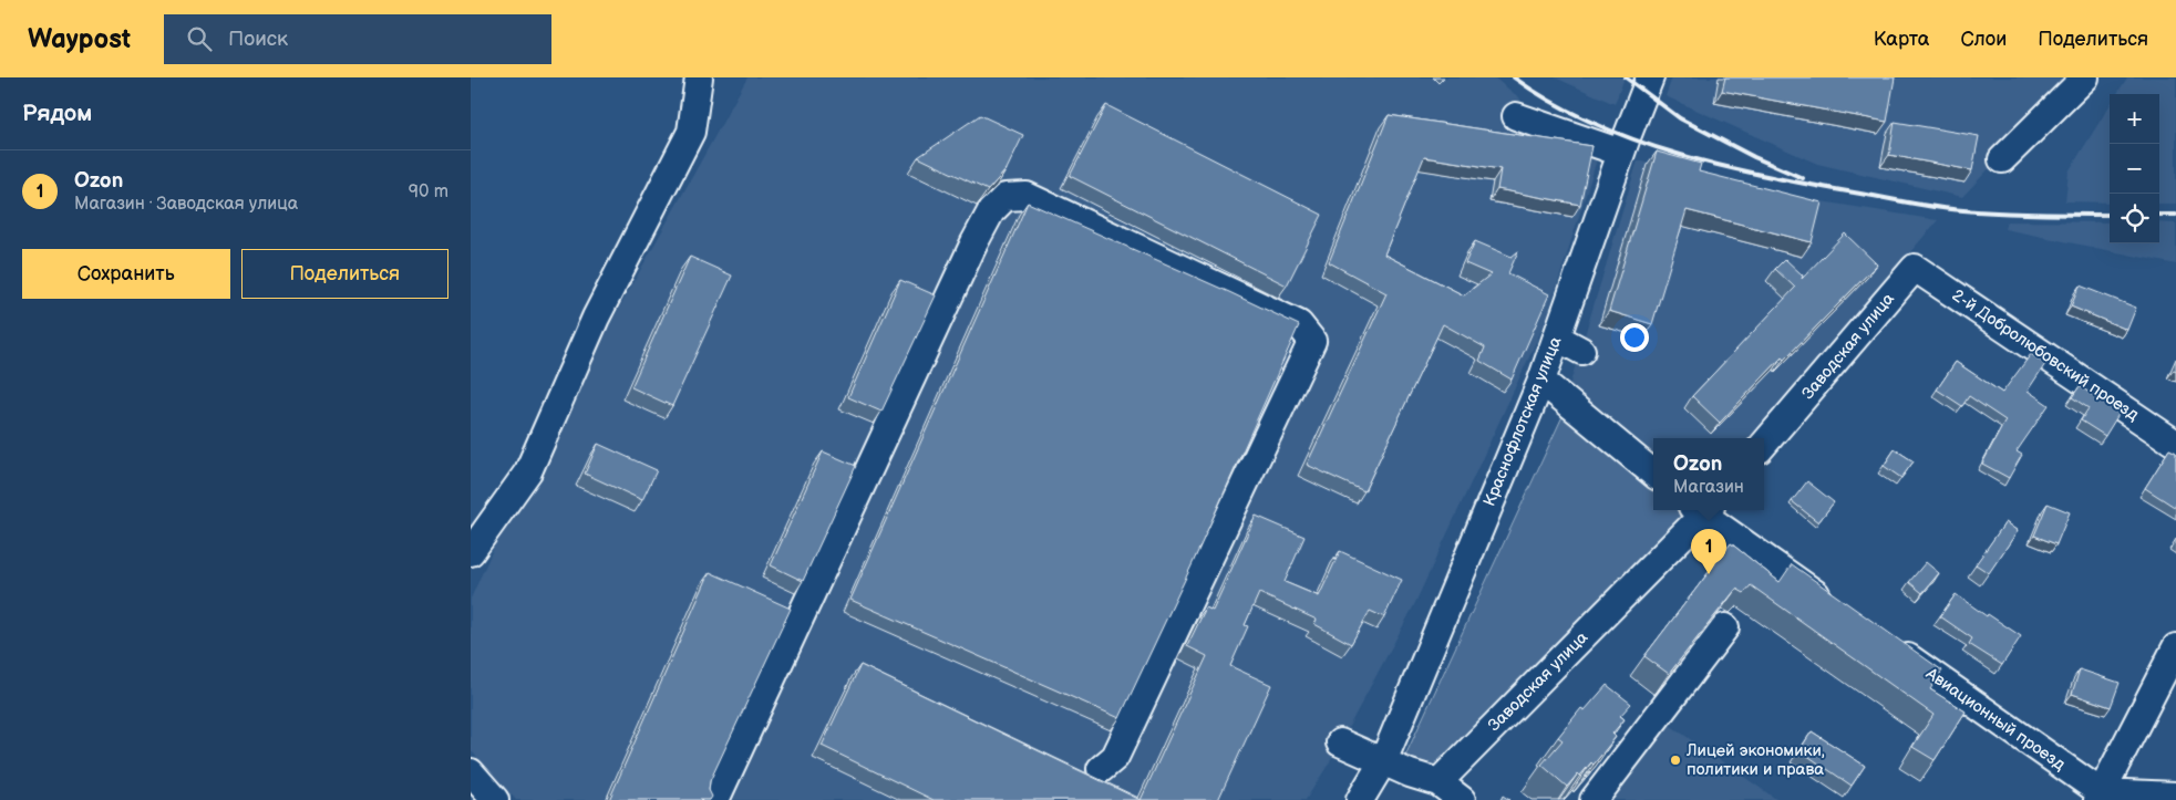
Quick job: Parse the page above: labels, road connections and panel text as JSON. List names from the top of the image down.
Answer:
{
  "streets": {
    "street": [
      "Заводская улица",
      "2-й Добролюбовский проезд",
      "Краснофлотская улица",
      "Авиационный проезд"
    ]
  },
  "crossings": [
    ["Заводская улица", "2-й Добролюбовский проезд"],
    ["Заводская улица", "Краснофлотская улица"]
  ],
  "places": ["Лицей экономики, политики и права"],
  "page": {
    "header": "Waypost",
    "search": "Поиск",
    "nav": ["Карта", "Слои", "Поделиться"],
    "heading": "Рядом",
    "map_buttons": ["+", "−"],
    "list": [
      {
        "mark": "1",
        "name": "Ozon",
        "note": "Магазин · Заводская улица",
        "value": "90 m"
      }
    ],
    "buttons": ["Сохранить", "Поделиться"],
    "popup": ["Ozon", "Магазин"],
    "pins": "1"
  }
}
